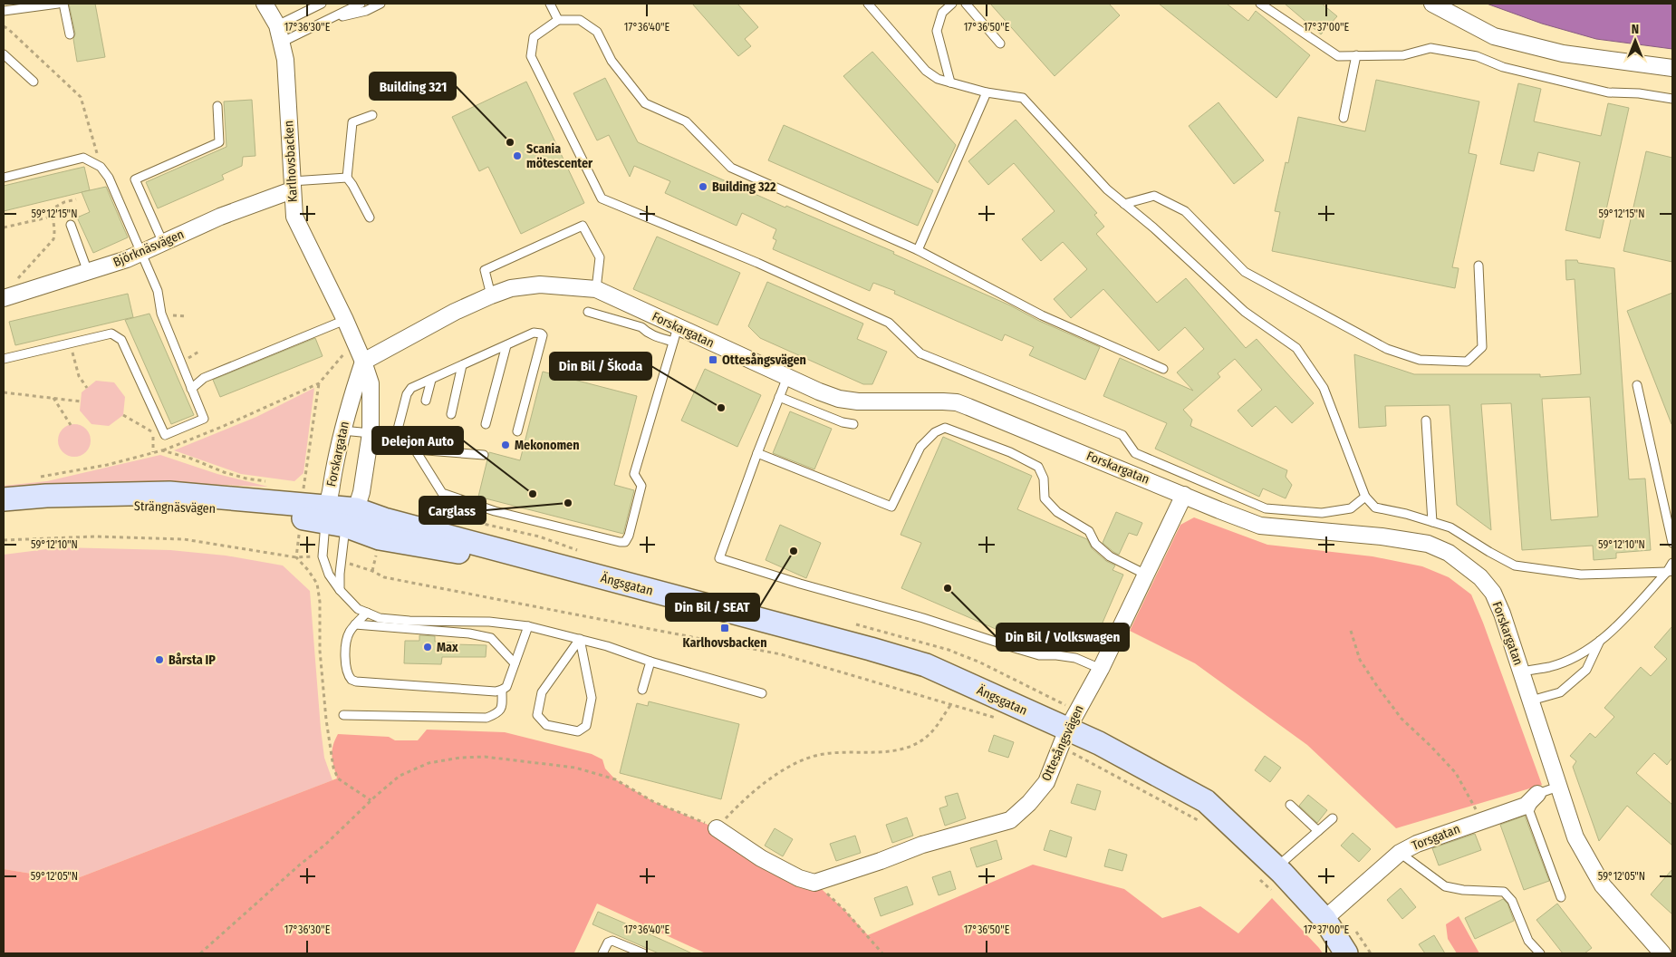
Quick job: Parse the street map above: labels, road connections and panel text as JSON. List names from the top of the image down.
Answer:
{
  "streets": {
    "main road": ["Strängnäsvägen", "Ängsgatan"],
    "street": [
      "Karlhovsbacken",
      "Björknäsvägen",
      "Forskargatan",
      "Ottesångsvägen",
      "Torsgatan"
    ]
  },
  "crossings": [
    ["Karlhovsbacken", "Björknäsvägen"],
    ["Karlhovsbacken", "Forskargatan"],
    ["Forskargatan", "Strängnäsvägen"],
    ["Forskargatan", "Ängsgatan"],
    ["Forskargatan", "Ottesångsvägen"],
    ["Strängnäsvägen", "Ängsgatan"],
    ["Ängsgatan", "Ottesångsvägen"],
    ["Ängsgatan", "Torsgatan"]
  ],
  "places": {
    "other": [
      "Building 321",
      "Scania mötescenter",
      "Building 322",
      "Din Bil / Škoda",
      "Mekonomen",
      "Delejon Auto",
      "Carglass",
      "Din Bil / SEAT",
      "Din Bil / Volkswagen",
      "Max",
      "Bårsta IP"
    ],
    "transit": ["Ottesångsvägen", "Karlhovsbacken"]
  },
  "north": "top",
  "coordinates": [
    "17°36'30\"E",
    "17°36'40\"E",
    "17°36'50\"E",
    "17°37'00\"E",
    "59°12'15\"N",
    "59°12'10\"N",
    "59°12'05\"N"
  ]
}
